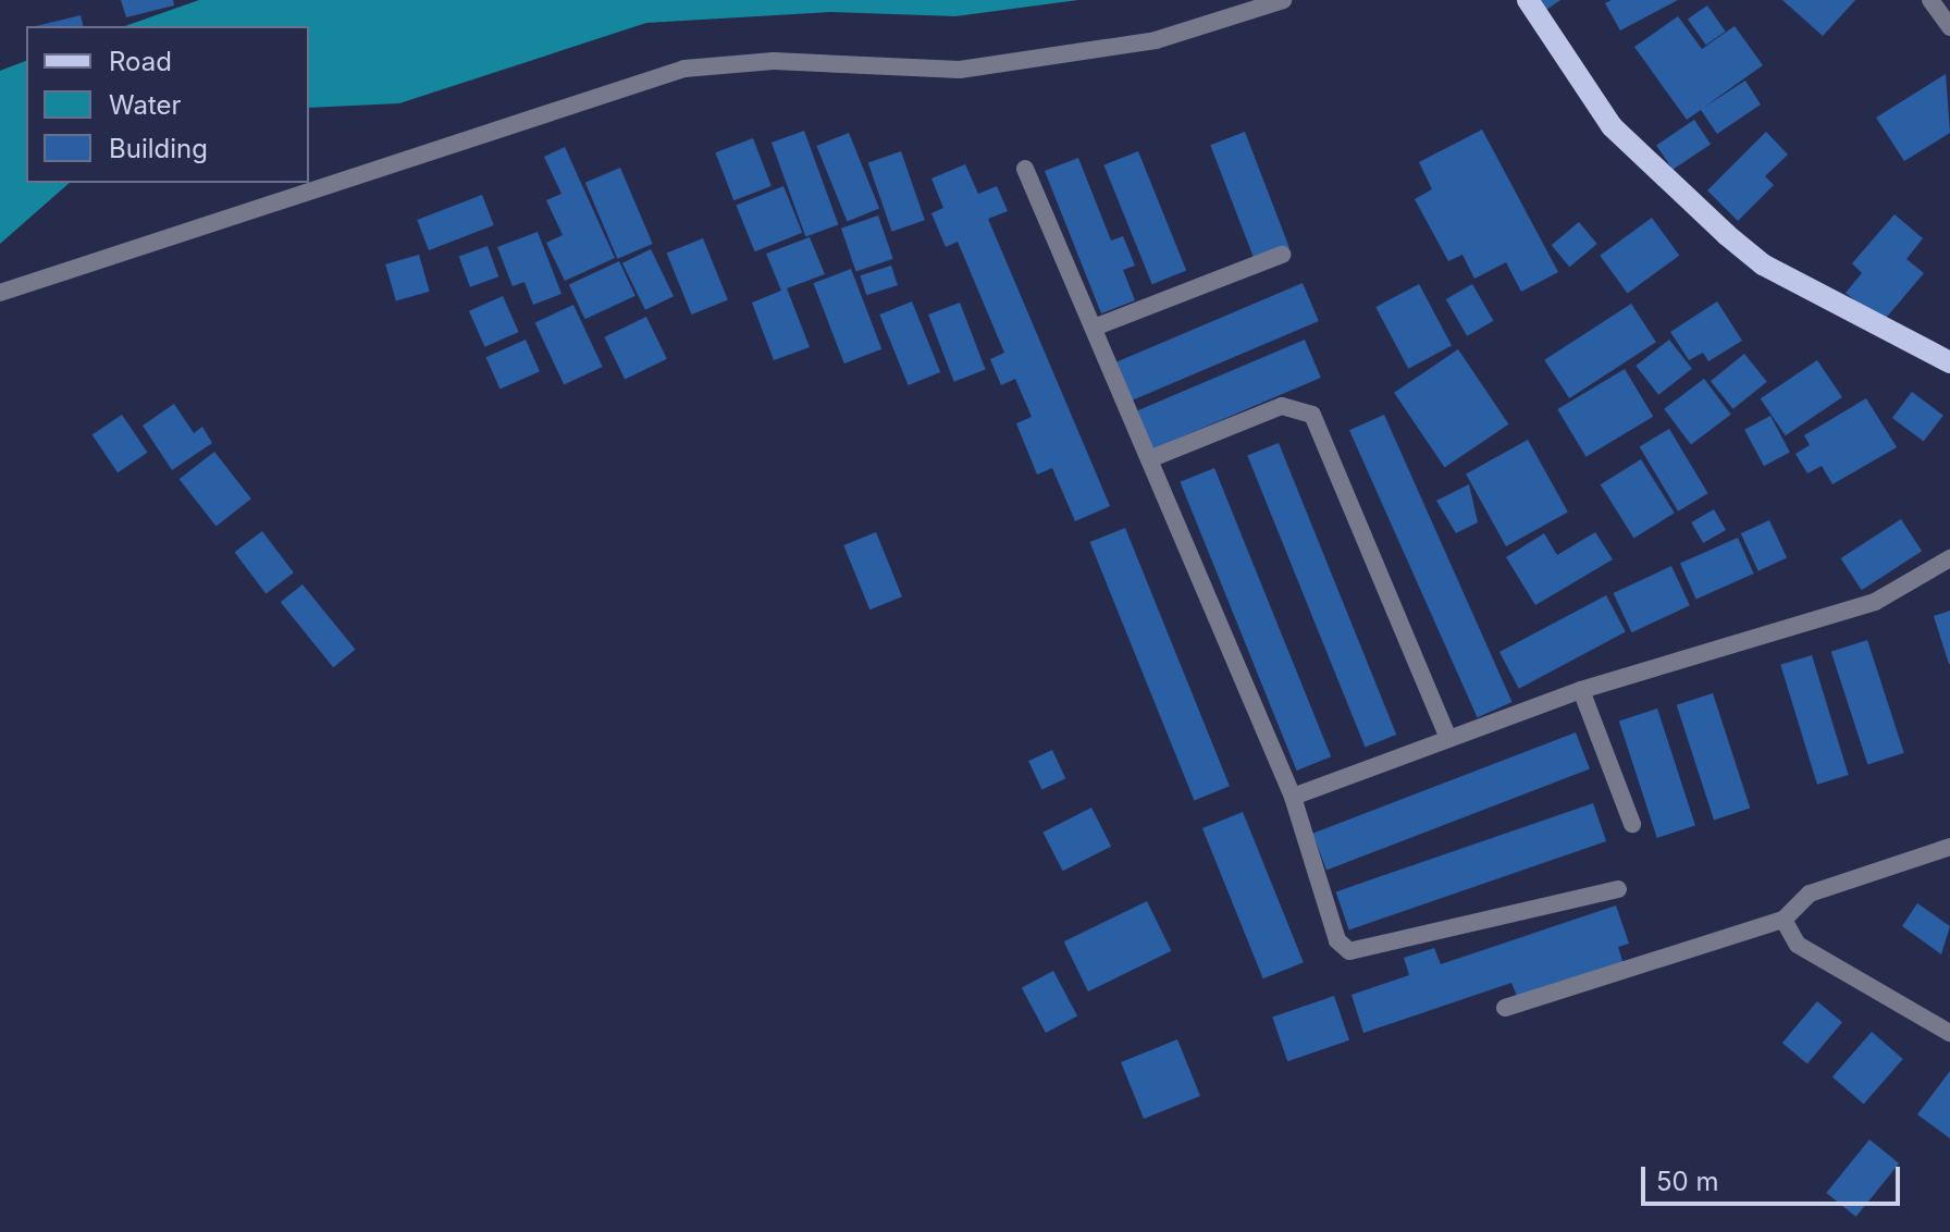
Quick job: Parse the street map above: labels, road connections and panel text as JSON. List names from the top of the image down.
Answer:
{
  "legend": ["Road", "Water", "Building"],
  "scale_bar": "50 m"
}
